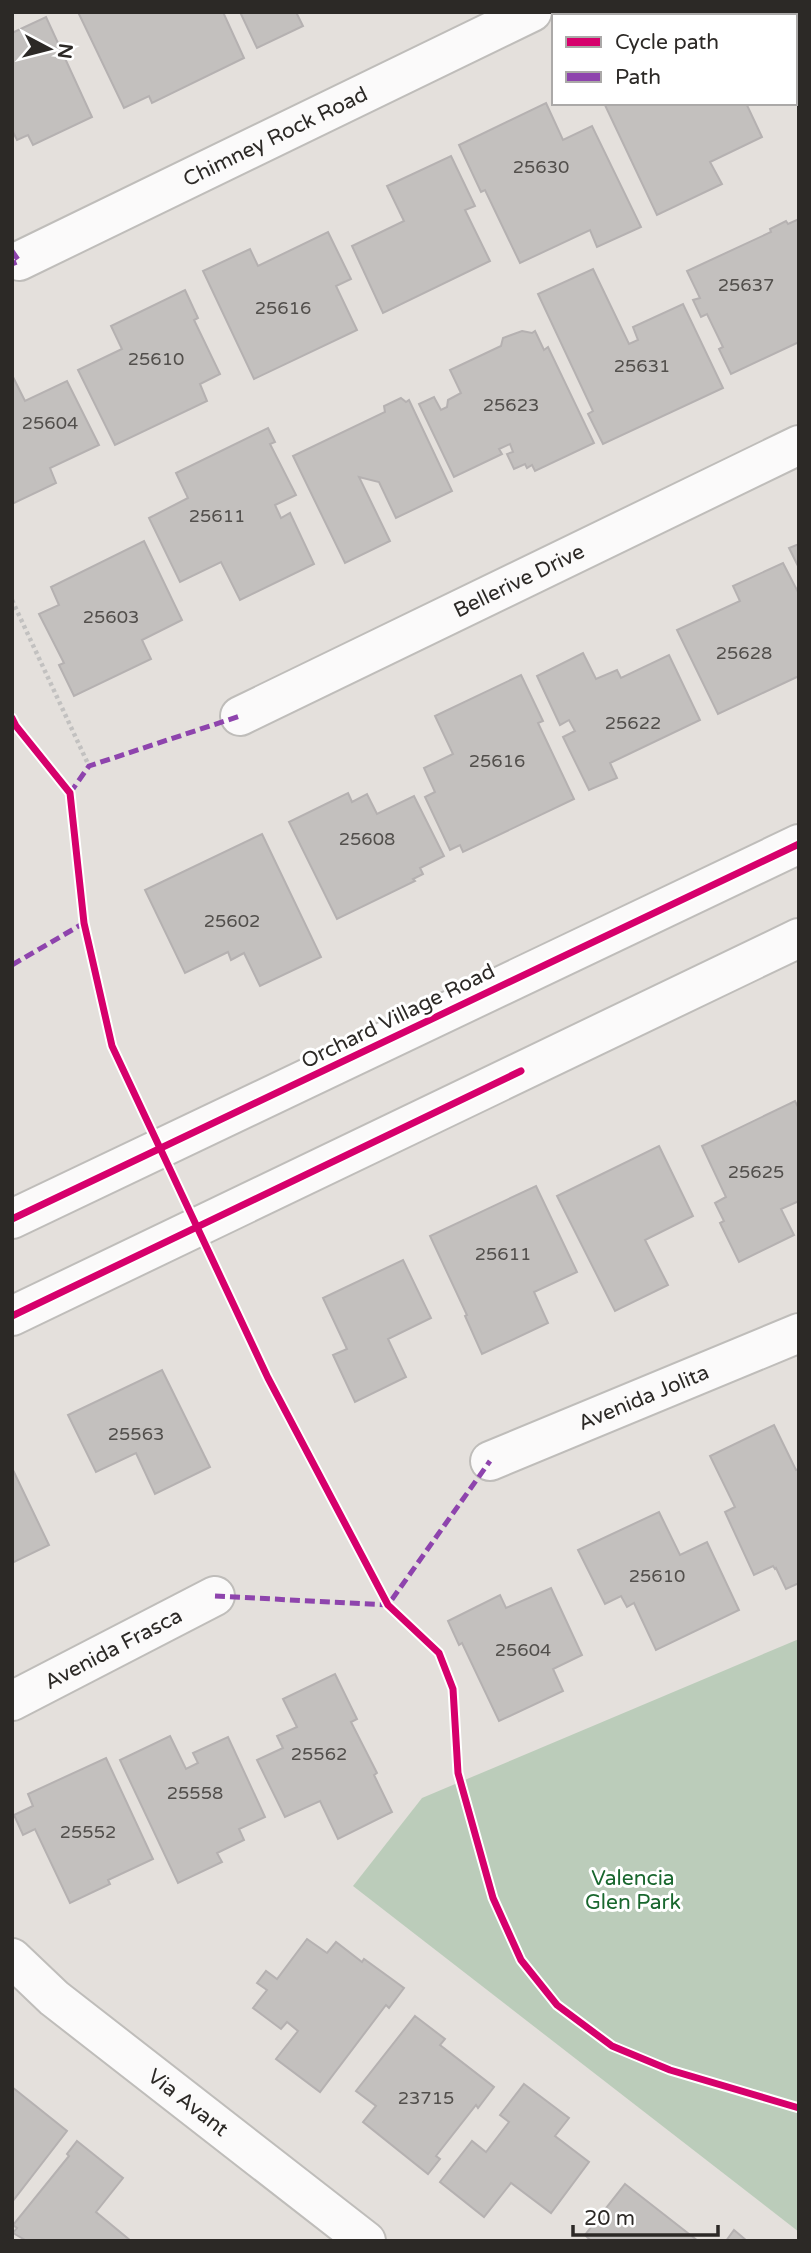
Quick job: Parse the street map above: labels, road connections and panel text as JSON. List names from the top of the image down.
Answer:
{
  "streets": {
    "street": [
      "Chimney Rock Road",
      "Bellerive Drive",
      "Orchard Village Road",
      "Avenida Jolita",
      "Avenida Frasca",
      "Via Avant"
    ]
  },
  "parks": ["Valencia Glen Park"],
  "house_numbers": [
    "25630",
    "25637",
    "25616",
    "25610",
    "25631",
    "25623",
    "25604",
    "25611",
    "25603",
    "25628",
    "25622",
    "25616",
    "25608",
    "25602",
    "25625",
    "25611",
    "25563",
    "25610",
    "25604",
    "25562",
    "25558",
    "25552",
    "23715"
  ],
  "legend": ["Cycle path", "Path"],
  "scale_bar": "20 m",
  "north": "right"
}
